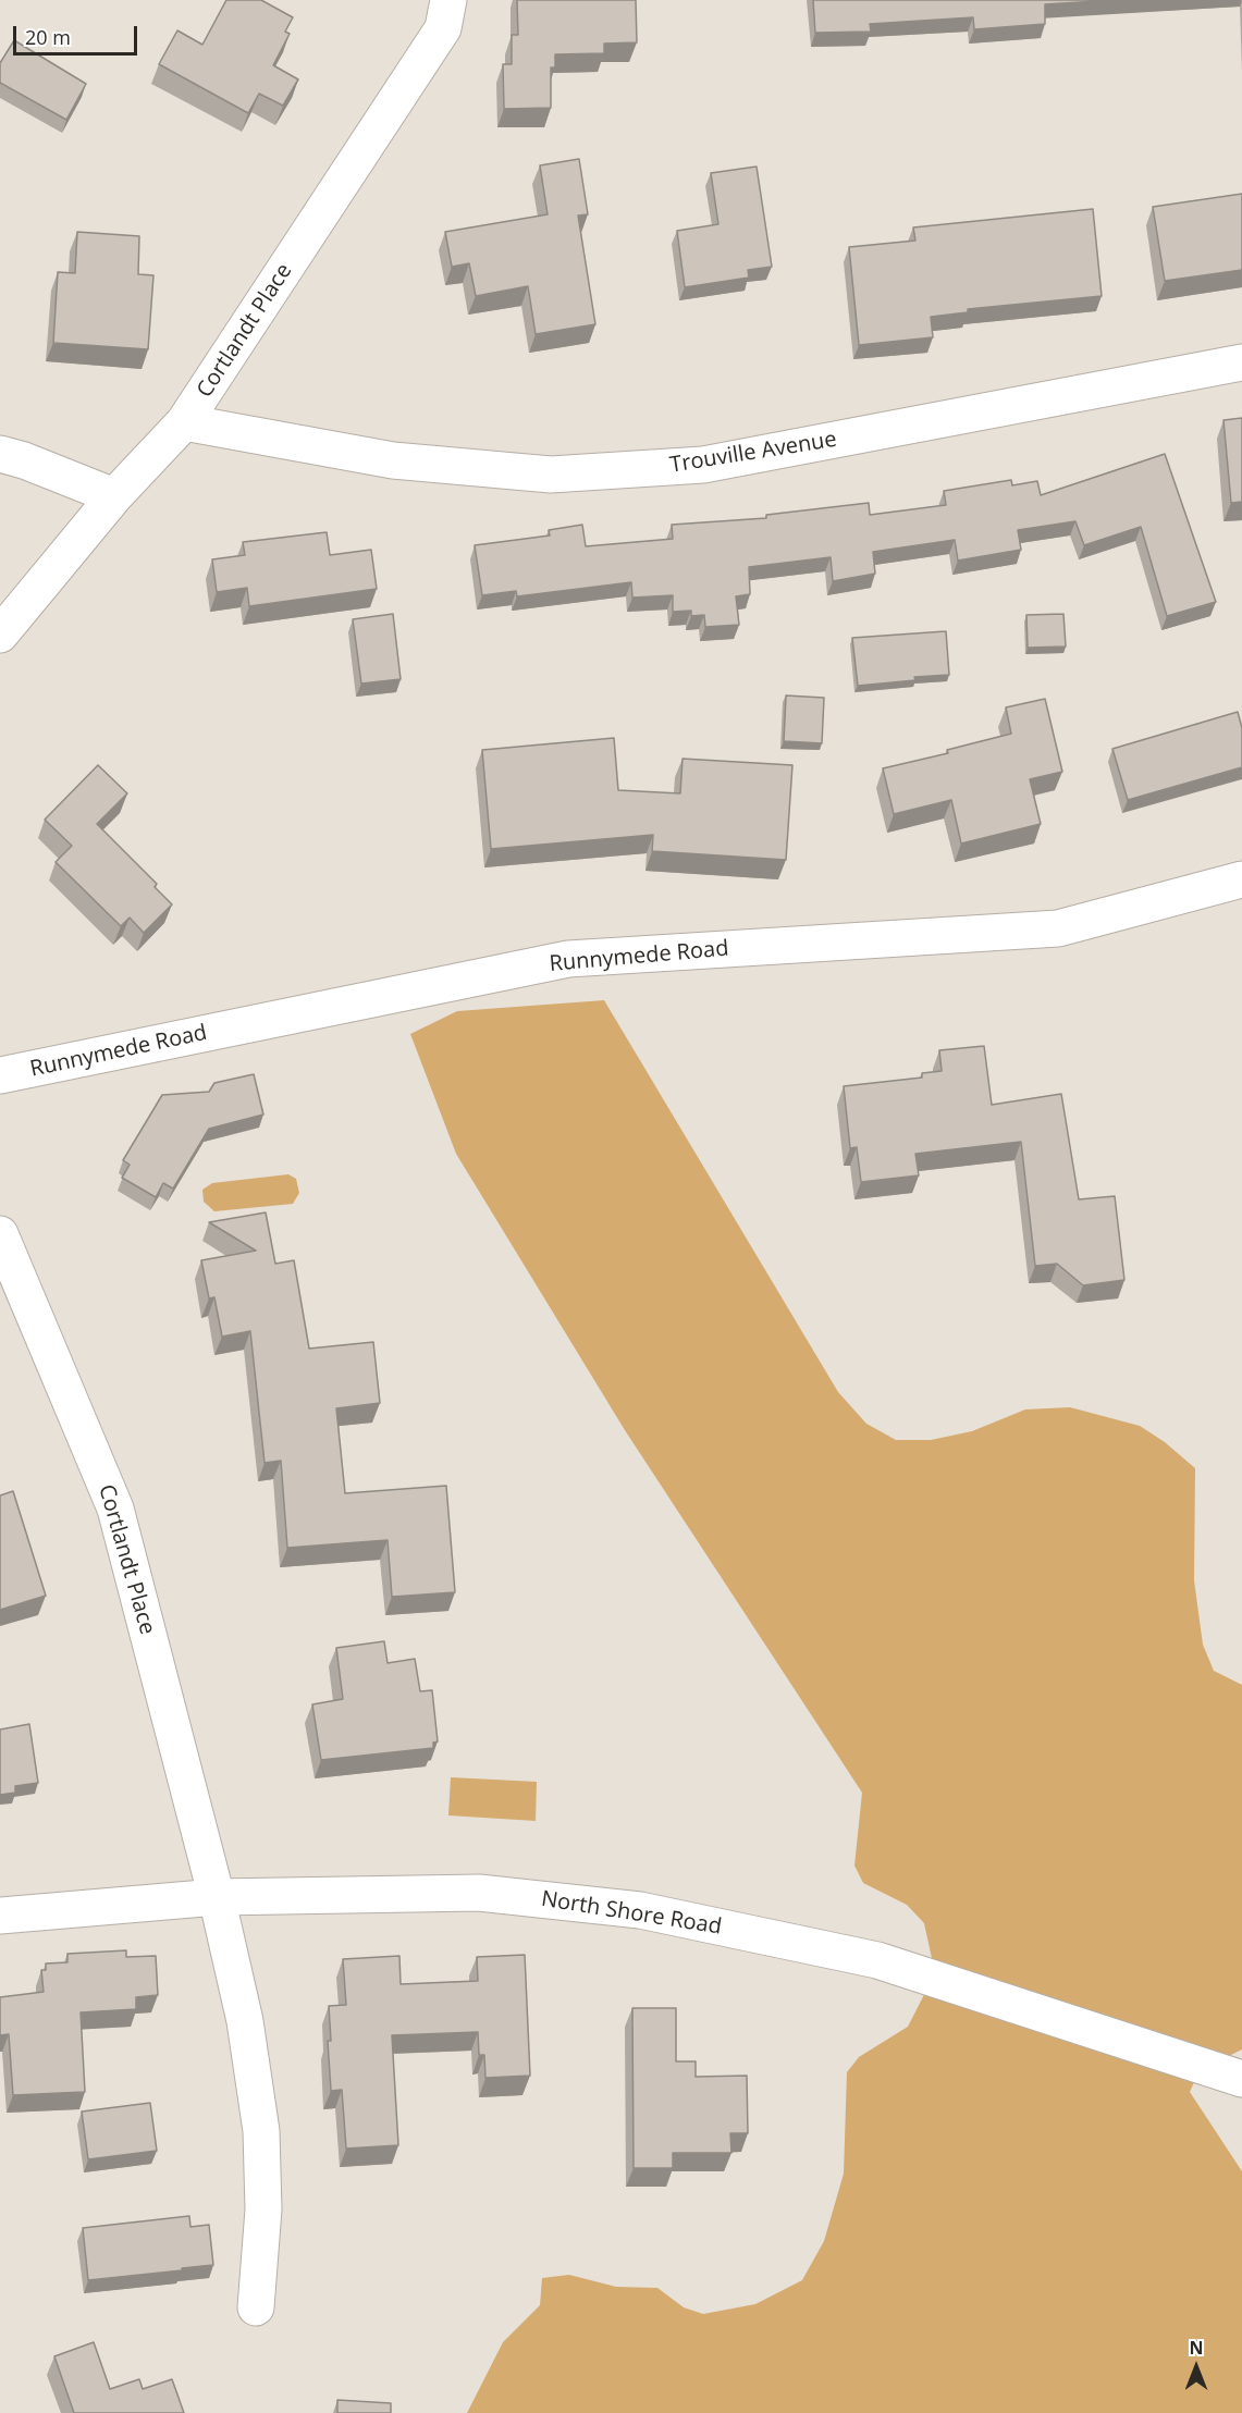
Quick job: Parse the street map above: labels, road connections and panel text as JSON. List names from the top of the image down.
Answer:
{
  "streets": {
    "street": [
      "Cortlandt Place",
      "Trouville Avenue",
      "Runnymede Road",
      "North Shore Road"
    ]
  },
  "crossings": [
    ["Cortlandt Place", "Trouville Avenue"],
    ["Cortlandt Place", "North Shore Road"]
  ],
  "scale_bar": "20 m",
  "north": "top"
}
